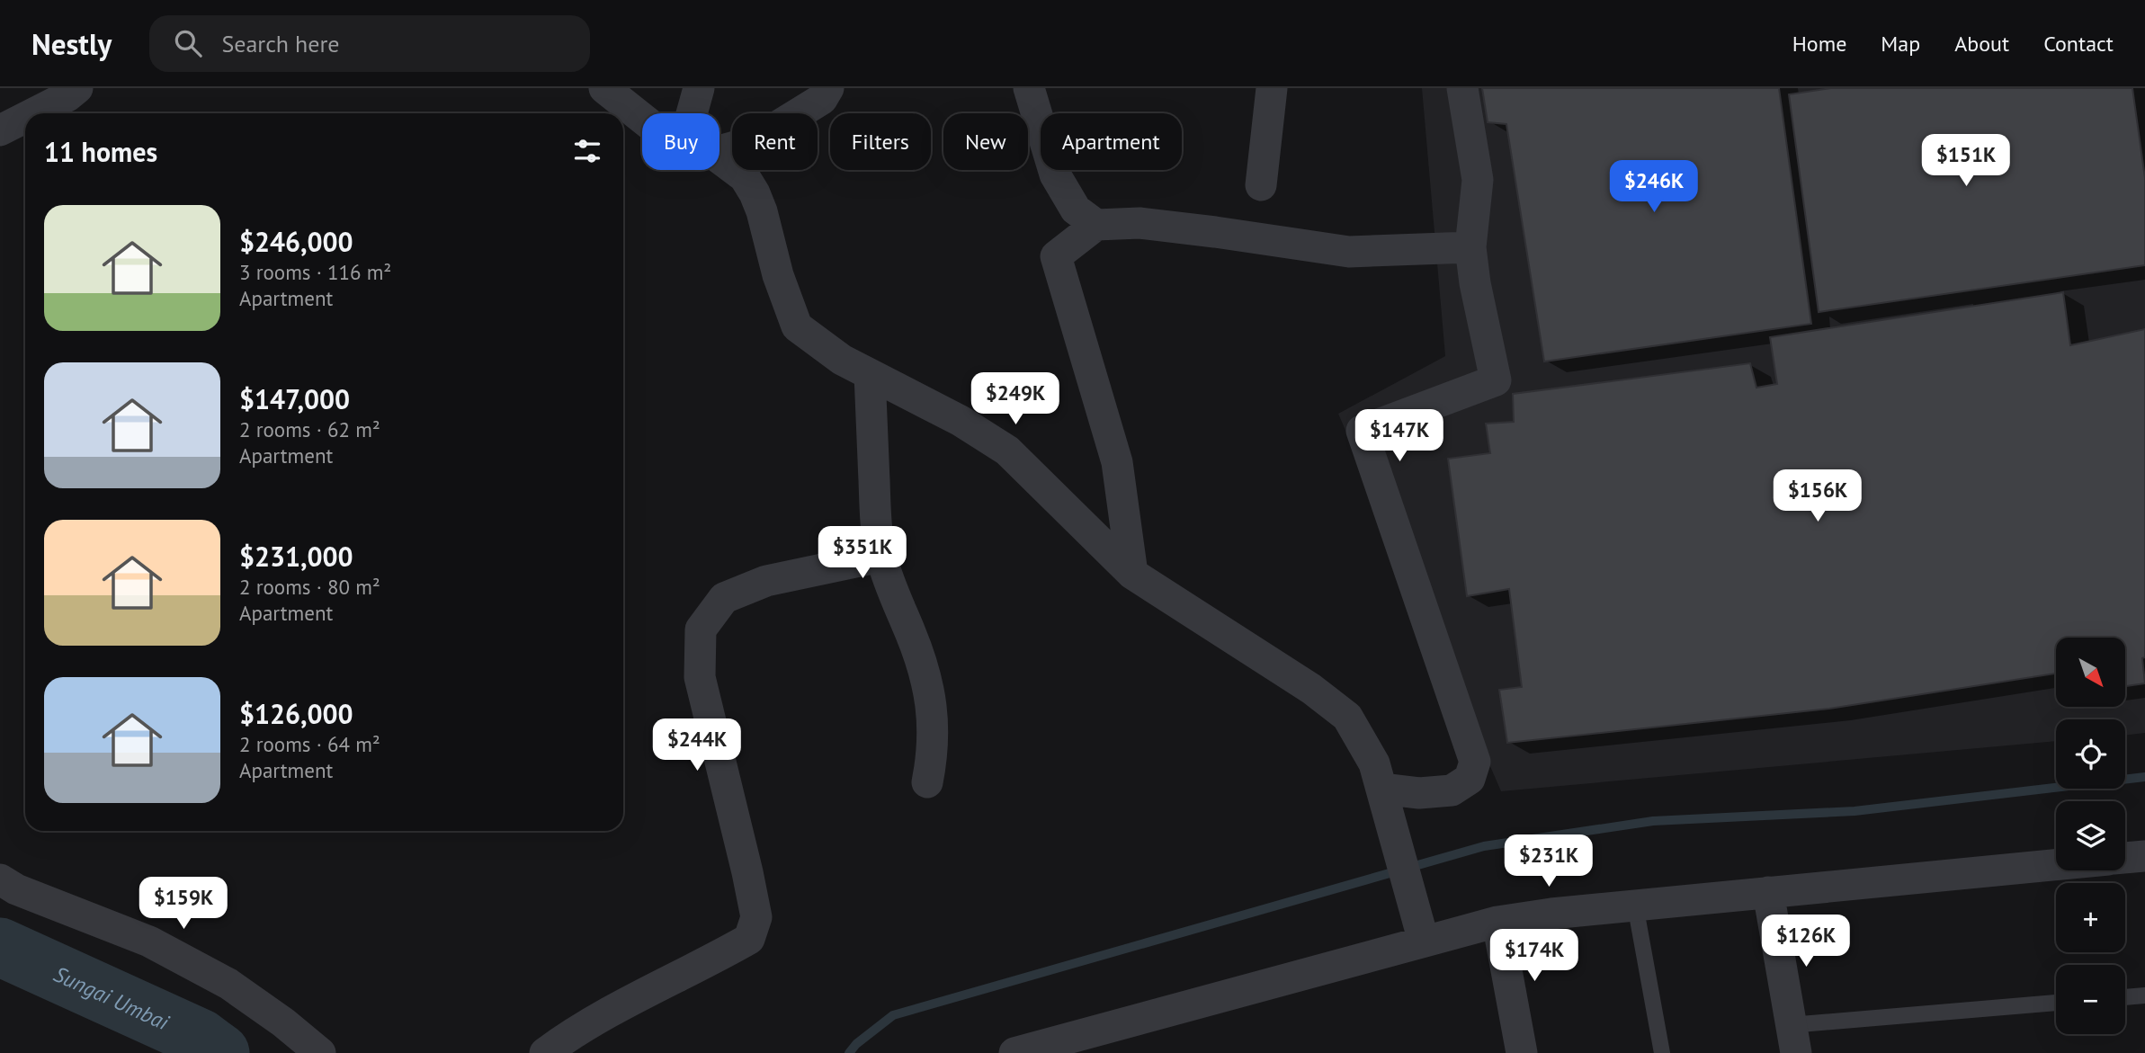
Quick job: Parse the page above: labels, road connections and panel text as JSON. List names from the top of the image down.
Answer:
{
  "water": ["Sungai Umbai"],
  "north": "bottom right",
  "page": {
    "header": "Nestly",
    "search": "Search here",
    "nav": [
      "Home",
      "Map",
      "About",
      "Contact"
    ],
    "chip": [
      "Buy",
      "Rent",
      "Filters",
      "New",
      "Apartment"
    ],
    "heading": "11 homes",
    "price": [
      "$151K",
      "$246K",
      "$249K",
      "$147K",
      "$156K",
      "$351K",
      "$244K",
      "$231K",
      "$159K",
      "$126K",
      "$174K"
    ],
    "list": [
      {
        "name": "$246,000",
        "note": "3 rooms · 116 m² · Apartment"
      },
      {
        "name": "$147,000",
        "note": "2 rooms · 62 m² · Apartment"
      },
      {
        "name": "$231,000",
        "note": "2 rooms · 80 m² · Apartment"
      },
      {
        "name": "$126,000",
        "note": "2 rooms · 64 m² · Apartment"
      }
    ],
    "map_buttons": ["+", "−"]
  }
}
